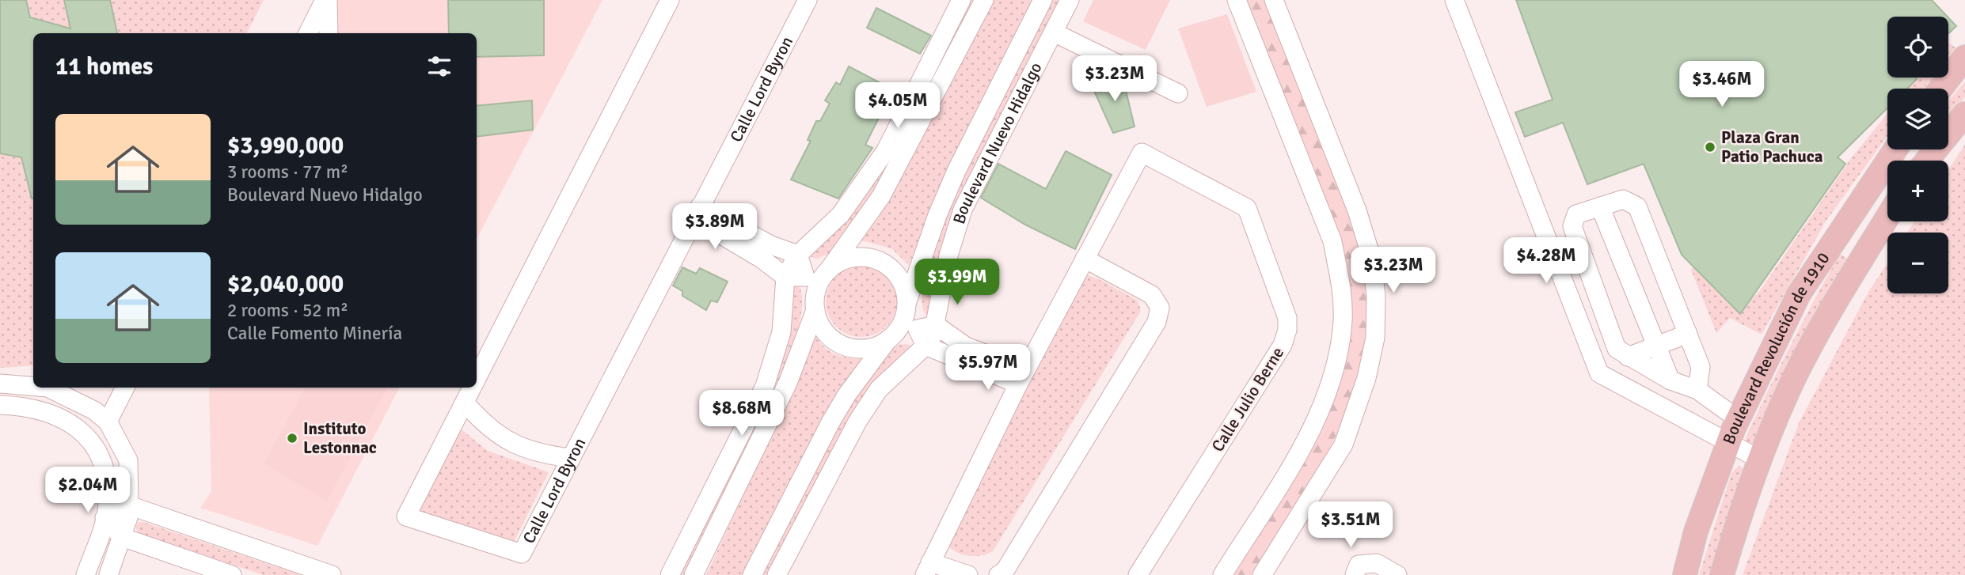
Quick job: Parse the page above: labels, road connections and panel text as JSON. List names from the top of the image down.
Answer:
{
  "streets": {
    "main road": ["Boulevard Revolución de 1910"],
    "street": ["Calle Lord Byron", "Boulevard Nuevo Hidalgo", "Calle Julio Berne"]
  },
  "places": ["Plaza Gran Patio Pachuca", "Instituto Lestonnac"],
  "page": {
    "map_buttons": ["+", "−"],
    "heading": "11 homes",
    "price": [
      "$3.23M",
      "$3.46M",
      "$4.05M",
      "$3.89M",
      "$4.28M",
      "$3.23M",
      "$3.99M",
      "$5.97M",
      "$8.68M",
      "$2.04M",
      "$3.51M"
    ],
    "list": [
      {
        "name": "$3,990,000",
        "note": "3 rooms · 77 m² · Boulevard Nuevo Hidalgo"
      },
      {
        "name": "$2,040,000",
        "note": "2 rooms · 52 m² · Calle Fomento Minería"
      }
    ]
  }
}
